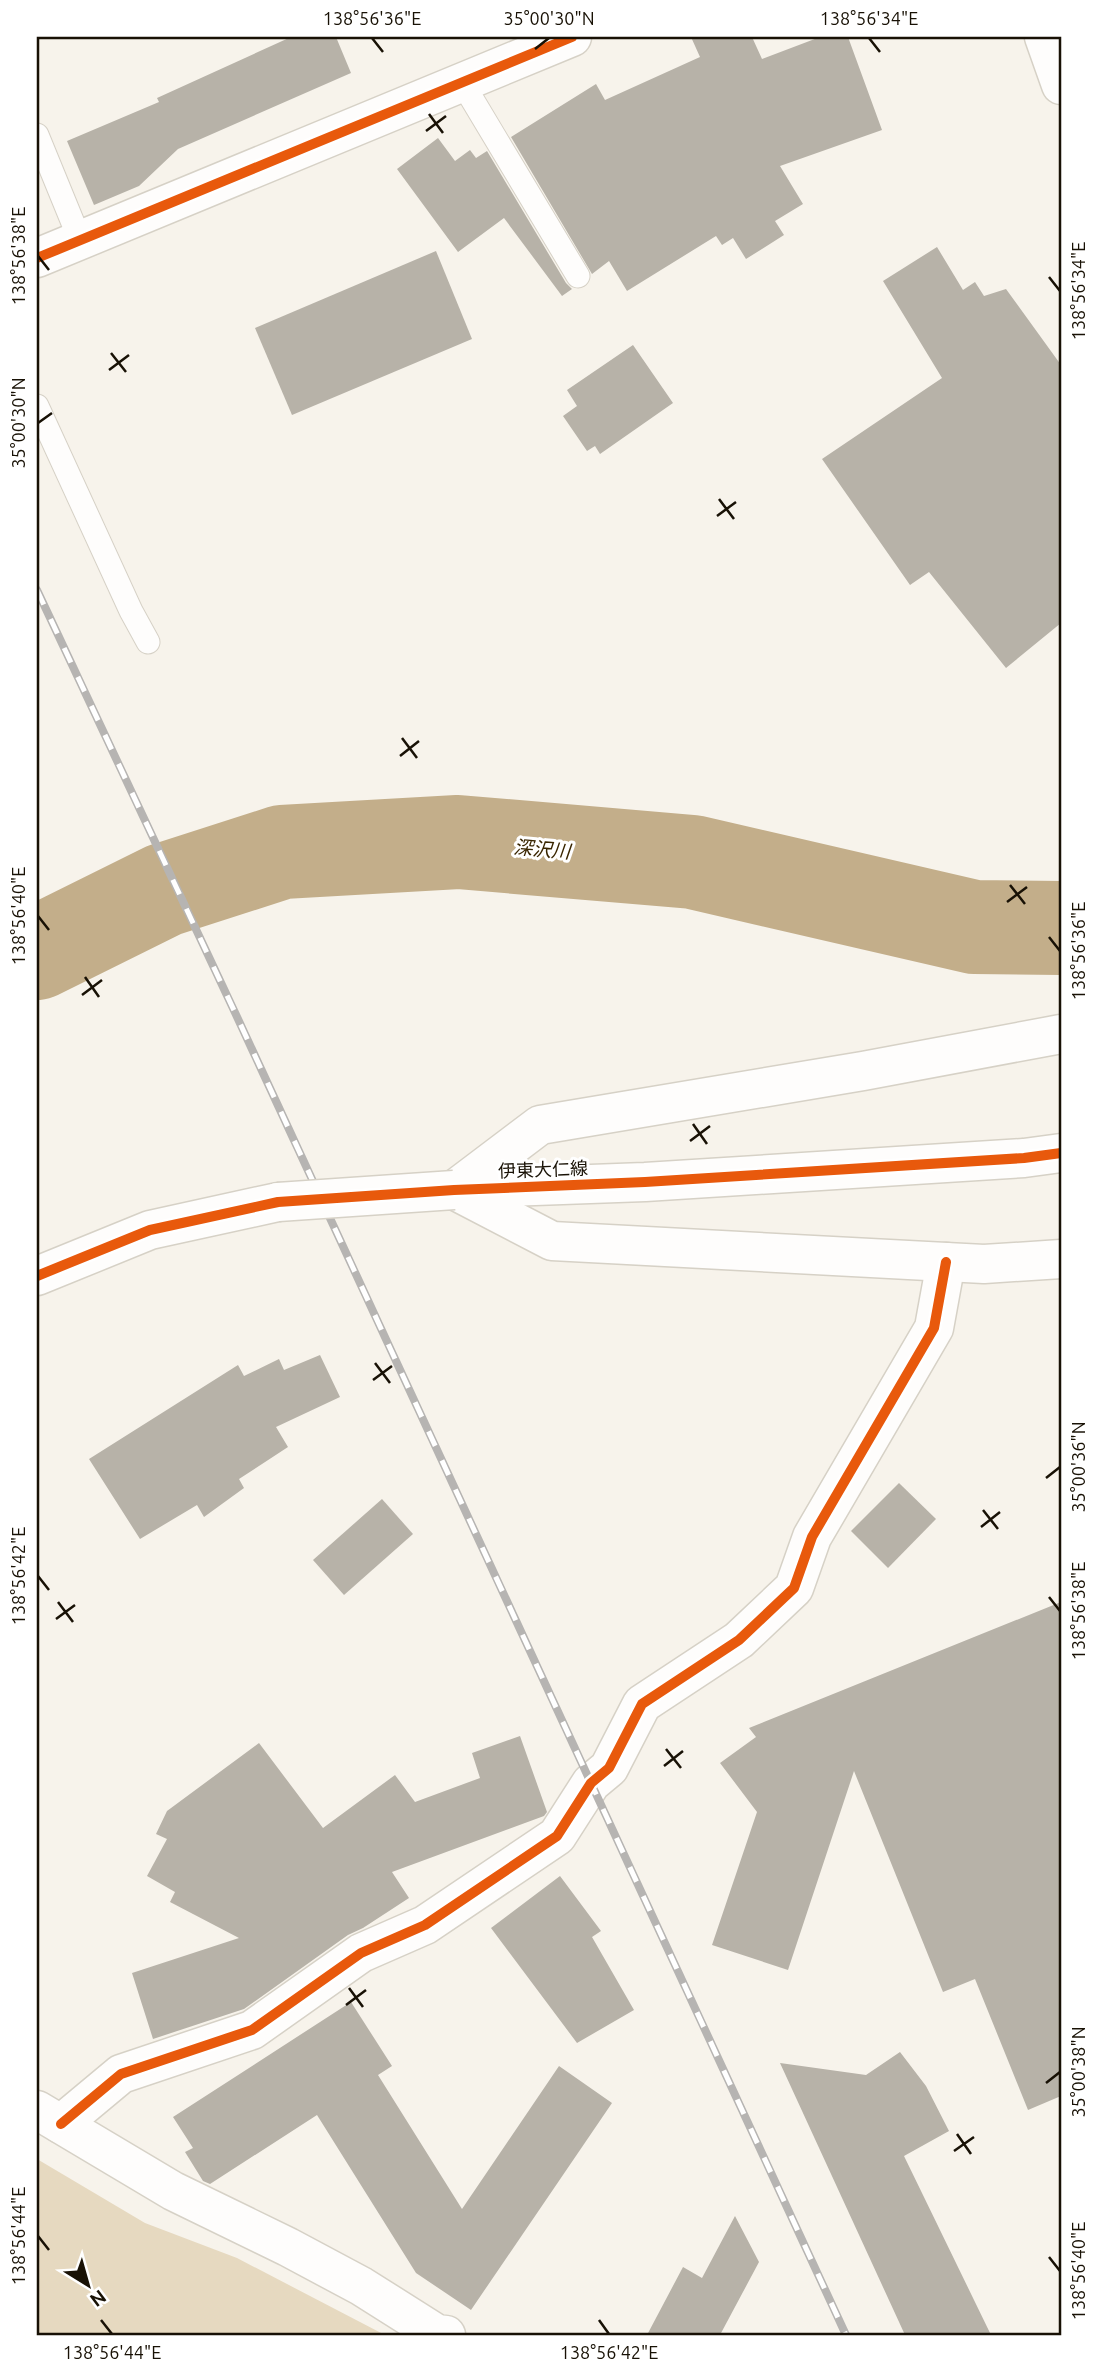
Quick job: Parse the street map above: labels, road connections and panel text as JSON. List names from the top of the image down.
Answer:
{
  "streets": {
    "main road": ["伊東大仁線"]
  },
  "water": ["深沢川"],
  "north": "bottom right",
  "coordinates": [
    "138°56'36\"E",
    "35°00'30\"N",
    "138°56'34\"E",
    "138°56'38\"E",
    "138°56'40\"E",
    "35°00'36\"N",
    "138°56'42\"E",
    "35°00'38\"N",
    "138°56'44\"E"
  ]
}
